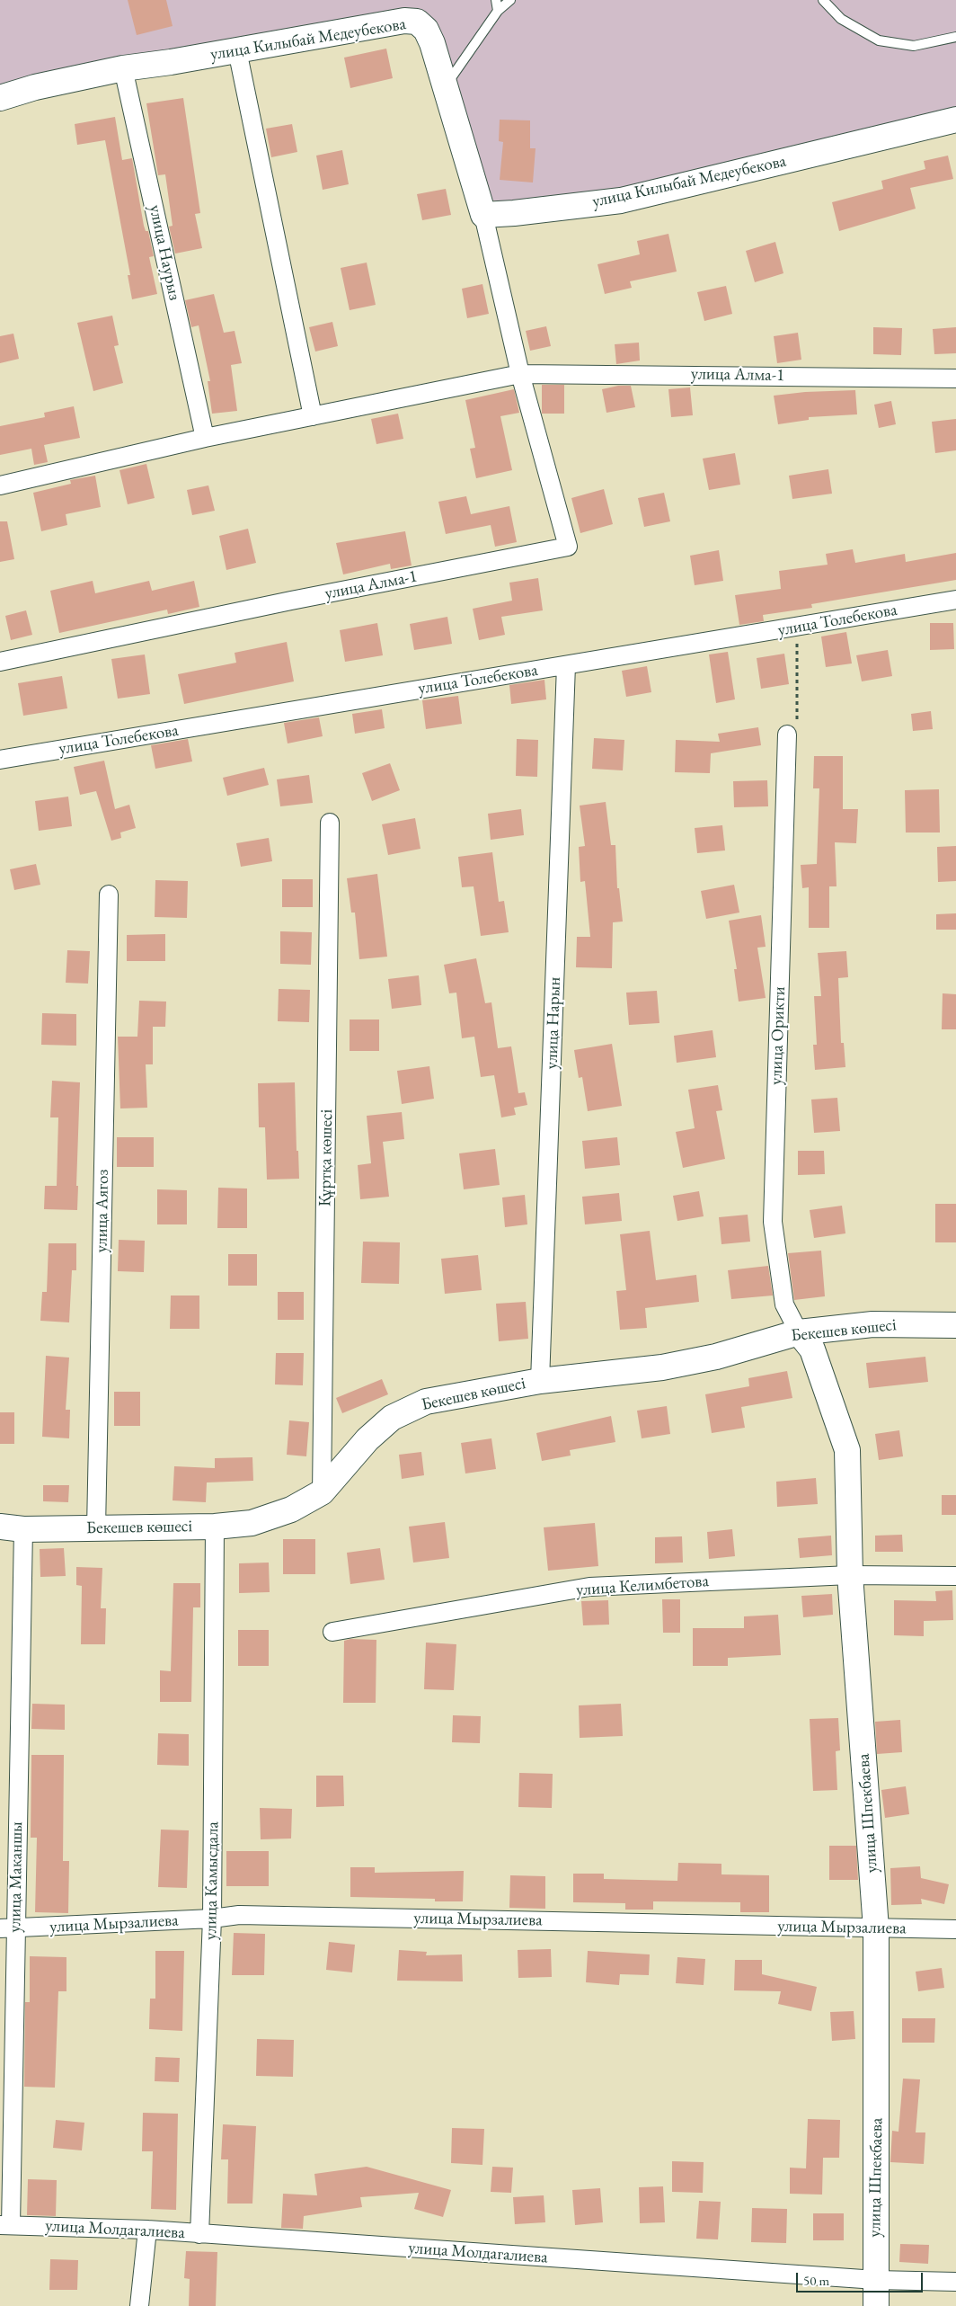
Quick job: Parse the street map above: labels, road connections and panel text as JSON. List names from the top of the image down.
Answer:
{
  "streets": {
    "main road": ["улица Килыбай Медеубекова", "Бекешев көшесі", "улица Шпекбаева"],
    "street": [
      "улица Наурыз",
      "улица Алма-1",
      "улица Толебекова",
      "улица Нарын",
      "улица Орикти",
      "Құртқа көшесі",
      "улица Аягоз",
      "улица Келимбетова",
      "улица Маканшы",
      "улица Камысдала",
      "улица Мырзалиева",
      "улица Молдагалиева"
    ]
  },
  "crossings": [
    ["улица Килыбай Медеубекова", "улица Наурыз"],
    ["улица Килыбай Медеубекова", "улица Алма-1"],
    ["улица Наурыз", "улица Алма-1"],
    ["улица Толебекова", "улица Нарын"],
    ["улица Нарын", "Бекешев көшесі"],
    ["улица Орикти", "Бекешев көшесі"],
    ["улица Орикти", "улица Шпекбаева"],
    ["Құртқа көшесі", "Бекешев көшесі"],
    ["улица Аягоз", "Бекешев көшесі"],
    ["Бекешев көшесі", "улица Шпекбаева"],
    ["Бекешев көшесі", "улица Маканшы"],
    ["Бекешев көшесі", "улица Камысдала"],
    ["улица Келимбетова", "улица Шпекбаева"],
    ["улица Шпекбаева", "улица Мырзалиева"],
    ["улица Шпекбаева", "улица Молдагалиева"],
    ["улица Маканшы", "улица Мырзалиева"],
    ["улица Маканшы", "улица Молдагалиева"],
    ["улица Камысдала", "улица Мырзалиева"],
    ["улица Камысдала", "улица Молдагалиева"]
  ],
  "scale_bar": "50 m"
}
